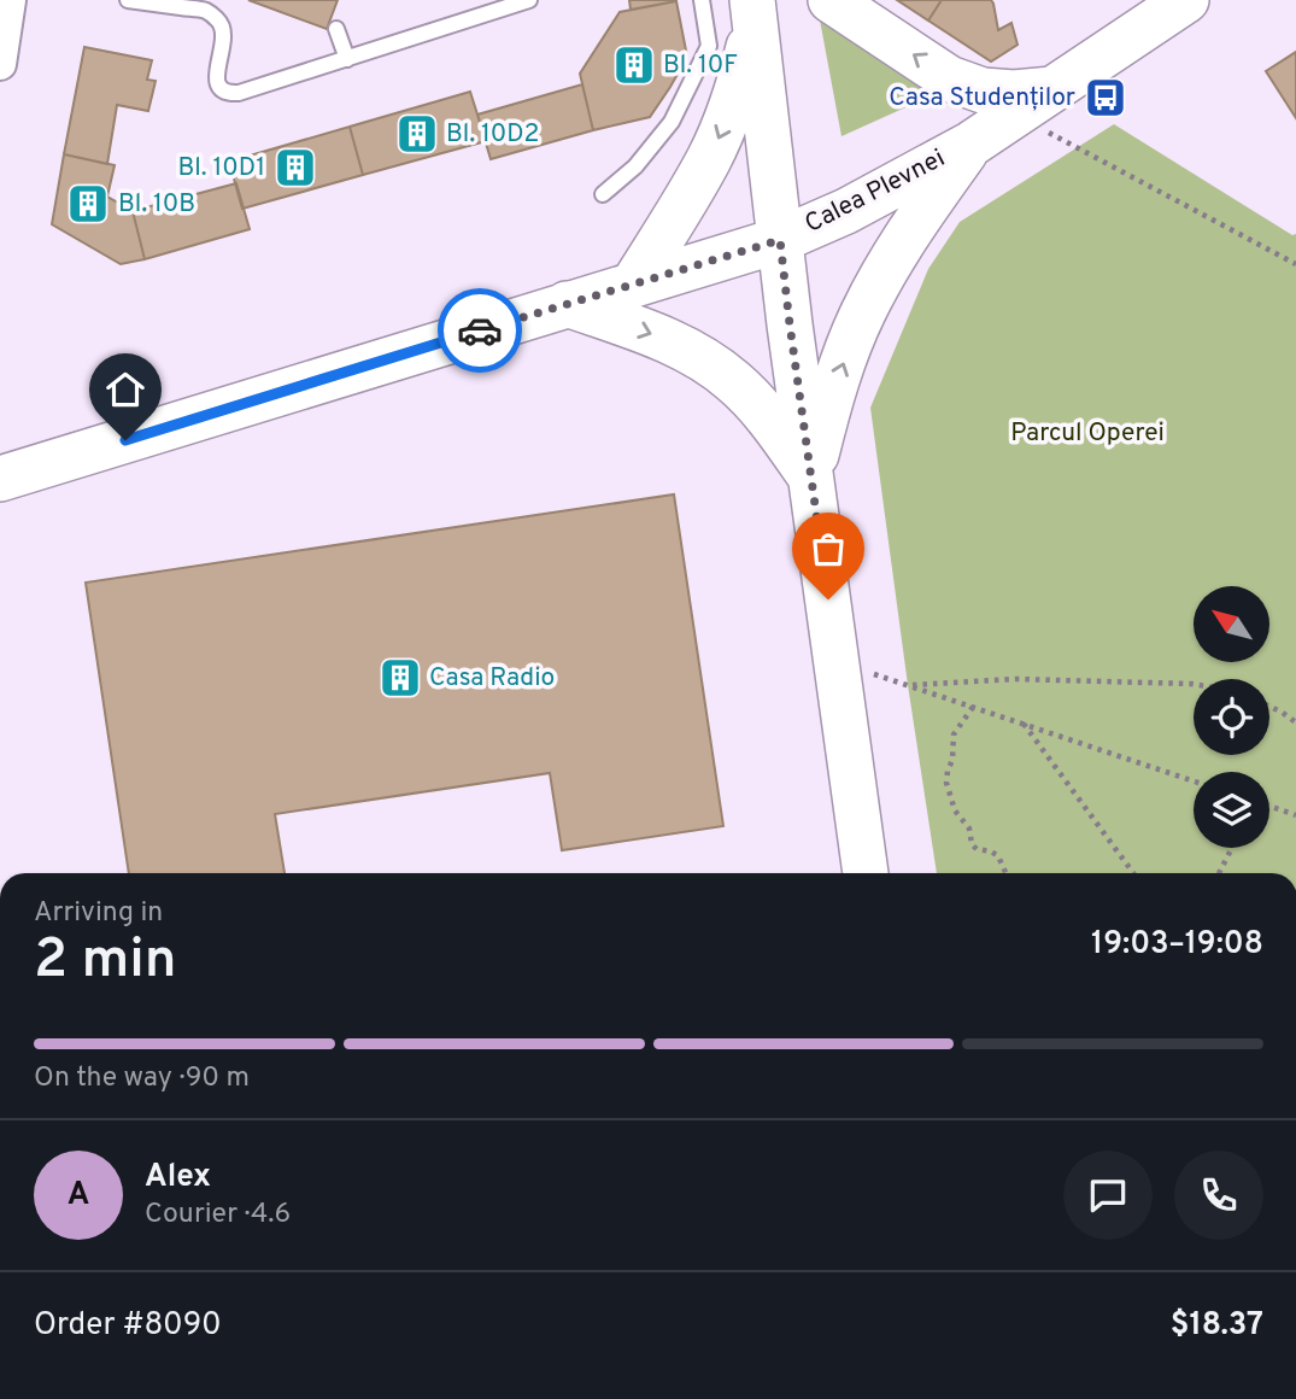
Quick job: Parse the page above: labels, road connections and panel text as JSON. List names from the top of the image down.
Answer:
{
  "streets": {
    "main road": ["Calea Plevnei"]
  },
  "parks": ["Parcul Operei"],
  "places": {
    "building": [
      "Bl. 10F",
      "Bl. 10D2",
      "Bl. 10D1",
      "Bl. 10B",
      "Casa Radio"
    ],
    "bus stop": ["Casa Studenților"]
  },
  "north": "top left",
  "page": {
    "heading": ["2 min", "Arriving in", "19:03–19:08"],
    "panel": [
      "Alex",
      "Courier · 4.6",
      "Order #8090",
      "$18.37"
    ],
    "bar": "On the way · 90 m",
    "round": "A"
  }
}
